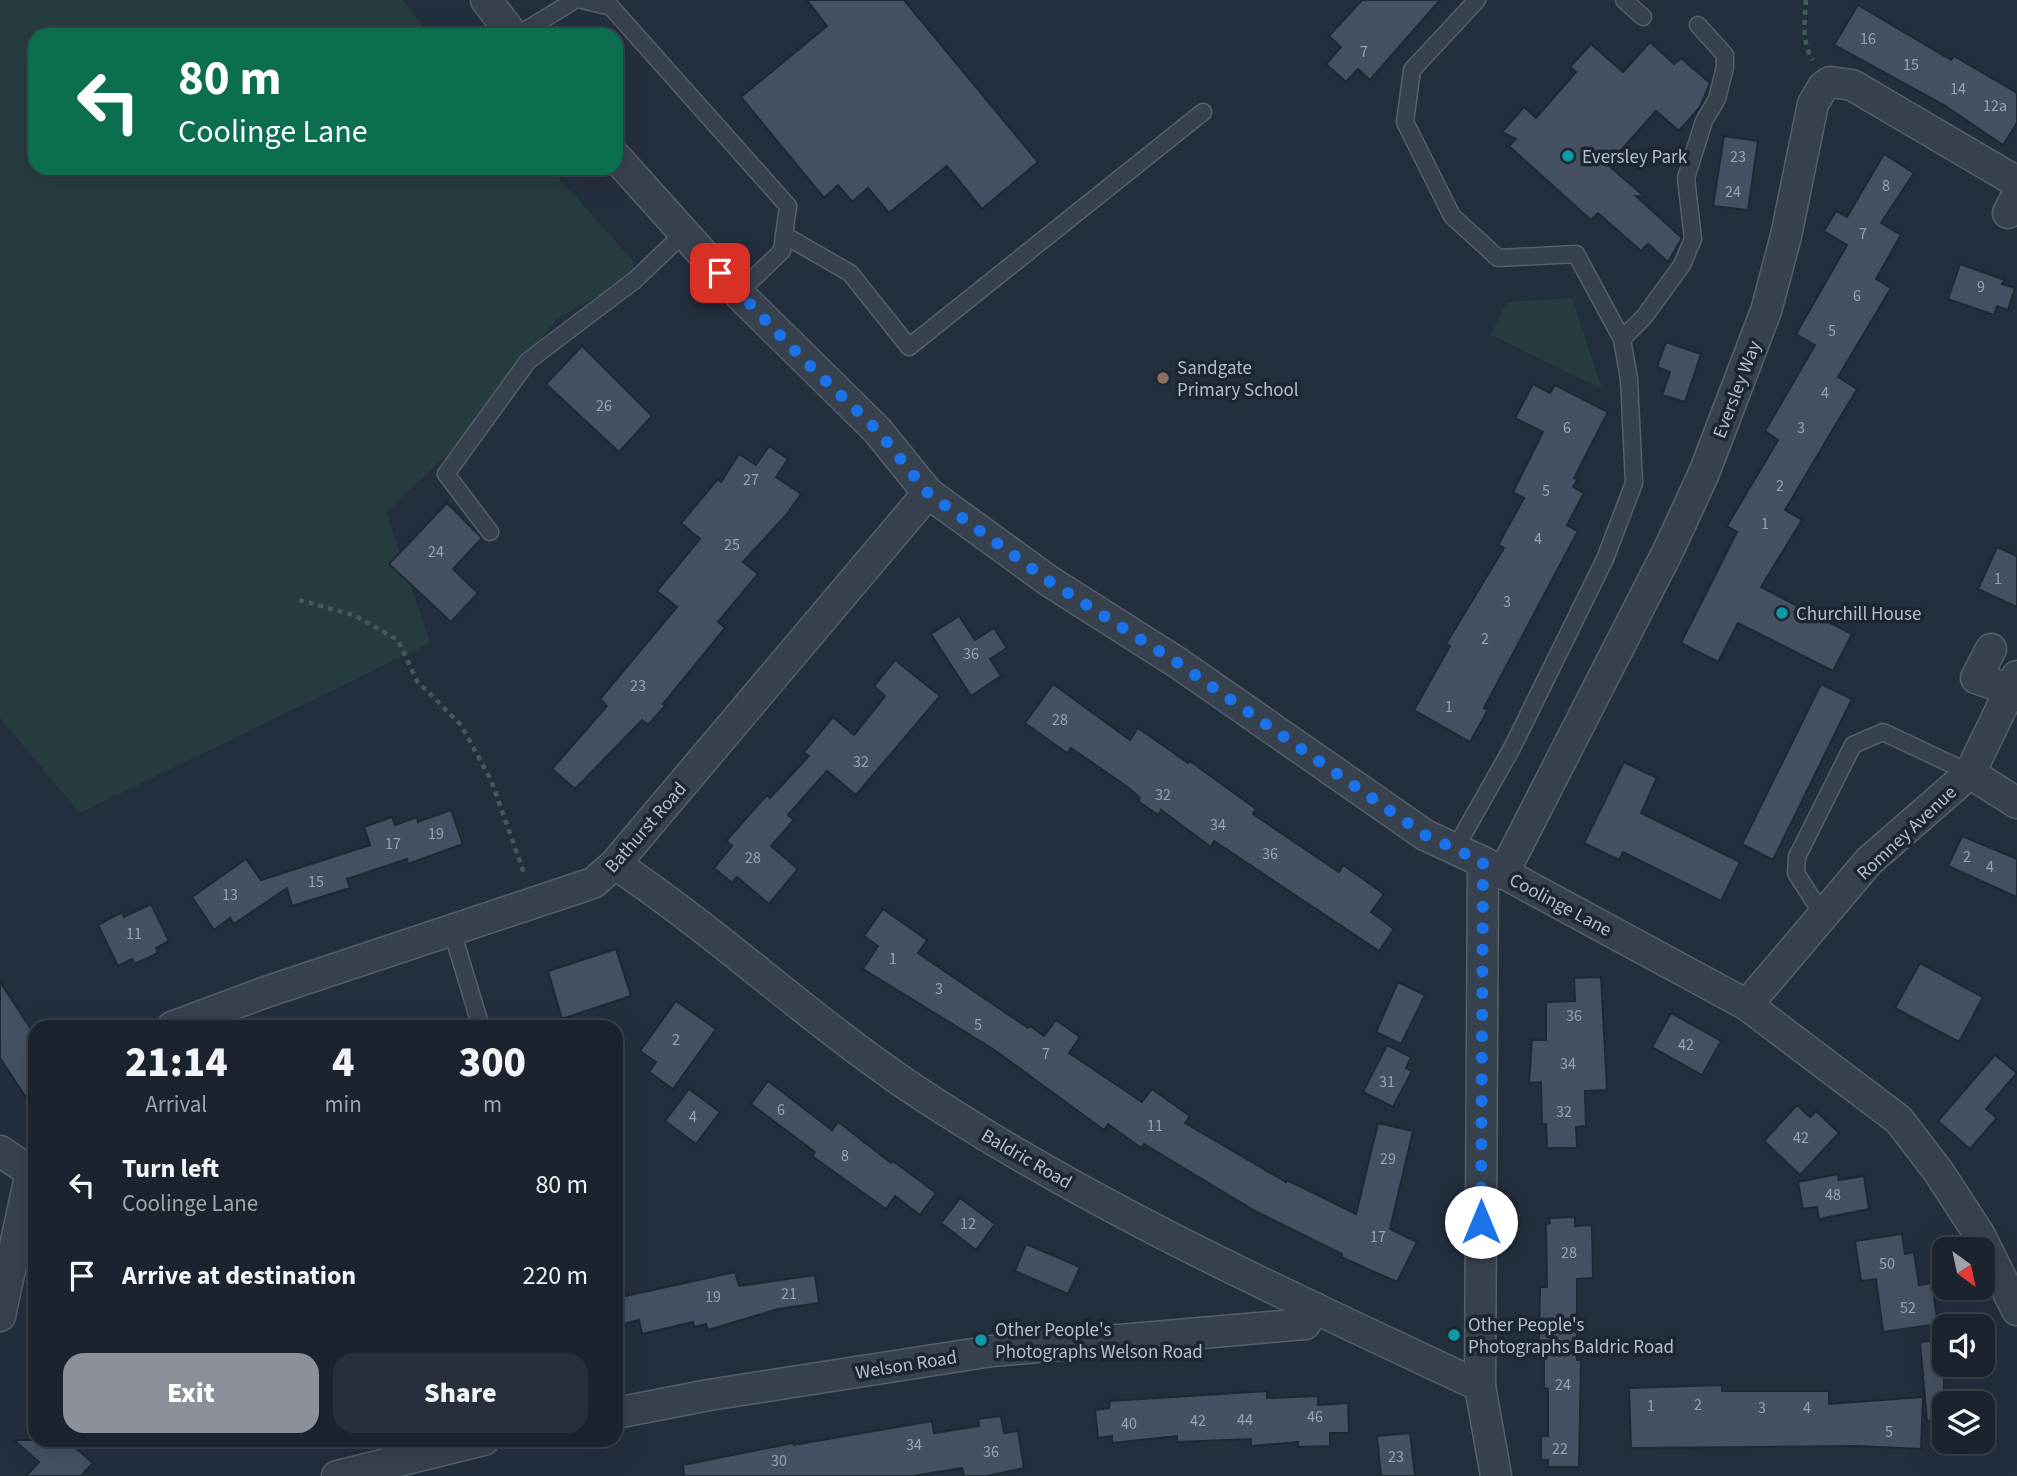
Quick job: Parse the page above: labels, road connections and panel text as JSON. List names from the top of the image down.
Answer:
{
  "streets": {
    "street": [
      "Eversley Way",
      "Bathurst Road",
      "Romney Avenue",
      "Coolinge Lane",
      "Baldric Road",
      "Welson Road"
    ]
  },
  "crossings": [
    ["Eversley Way", "Coolinge Lane"],
    ["Bathurst Road", "Coolinge Lane"],
    ["Bathurst Road", "Baldric Road"],
    ["Romney Avenue", "Coolinge Lane"],
    ["Baldric Road", "Welson Road"]
  ],
  "places": [
    "Eversley Park",
    "Sandgate Primary School",
    "Churchill House",
    "Other People's Photographs Baldric Road",
    "Other People's Photographs Welson Road"
  ],
  "house_numbers": [
    "16",
    "7",
    "15",
    "14",
    "12a",
    "23",
    "8",
    "24",
    "7",
    "9",
    "6",
    "5",
    "4",
    "26",
    "6",
    "3",
    "27",
    "2",
    "5",
    "1",
    "4",
    "25",
    "24",
    "1",
    "3",
    "2",
    "36",
    "23",
    "1",
    "28",
    "32",
    "32",
    "34",
    "19",
    "17",
    "36",
    "2",
    "28",
    "4",
    "15",
    "13",
    "11",
    "1",
    "3",
    "36",
    "5",
    "2",
    "42",
    "7",
    "34",
    "31",
    "6",
    "32",
    "4",
    "11",
    "42",
    "8",
    "29",
    "48",
    "12",
    "17",
    "28",
    "50",
    "21",
    "19",
    "52",
    "24",
    "2",
    "1",
    "3",
    "4",
    "46",
    "44",
    "42",
    "40",
    "5",
    "34",
    "22",
    "36",
    "23",
    "30"
  ],
  "north": "bottom right",
  "page": {
    "turn": ["80 m", "Coolinge Lane"],
    "eta": [
      "21:14",
      "Arrival",
      "4",
      "min",
      "300",
      "m"
    ],
    "list": [
      {
        "name": "Turn left",
        "note": "Coolinge Lane",
        "value": "80 m"
      },
      {
        "name": "Arrive at destination",
        "value": "220 m"
      }
    ],
    "buttons": ["Exit", "Share"]
  }
}
